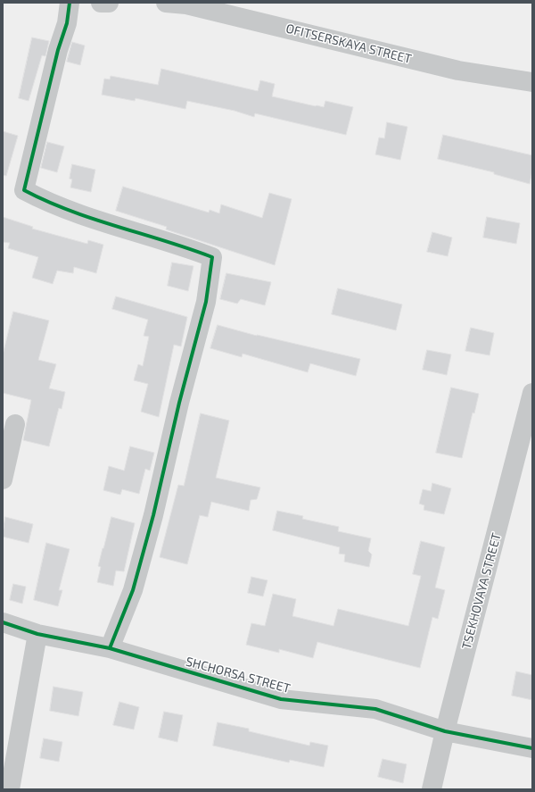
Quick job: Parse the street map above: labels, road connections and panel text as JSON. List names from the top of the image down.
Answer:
{
  "streets": {
    "street": ["OFITSERSKAYA STREET", "TSEKHOVAYA STREET", "SHCHORSA STREET"]
  },
  "crossings": [
    ["TSEKHOVAYA STREET", "SHCHORSA STREET"]
  ]
}
